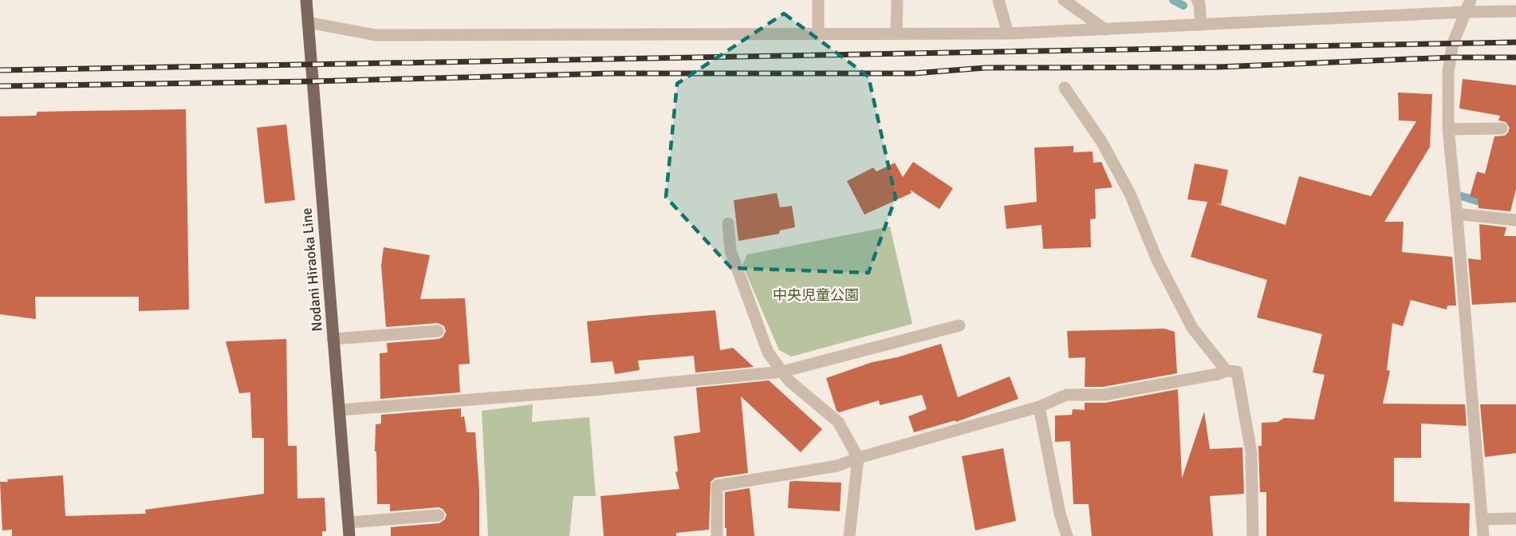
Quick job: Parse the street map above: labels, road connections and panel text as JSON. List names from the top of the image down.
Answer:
{
  "streets": {
    "main road": ["Nodani Hiraoka Line"]
  },
  "parks": ["中央児童公園"]
}
